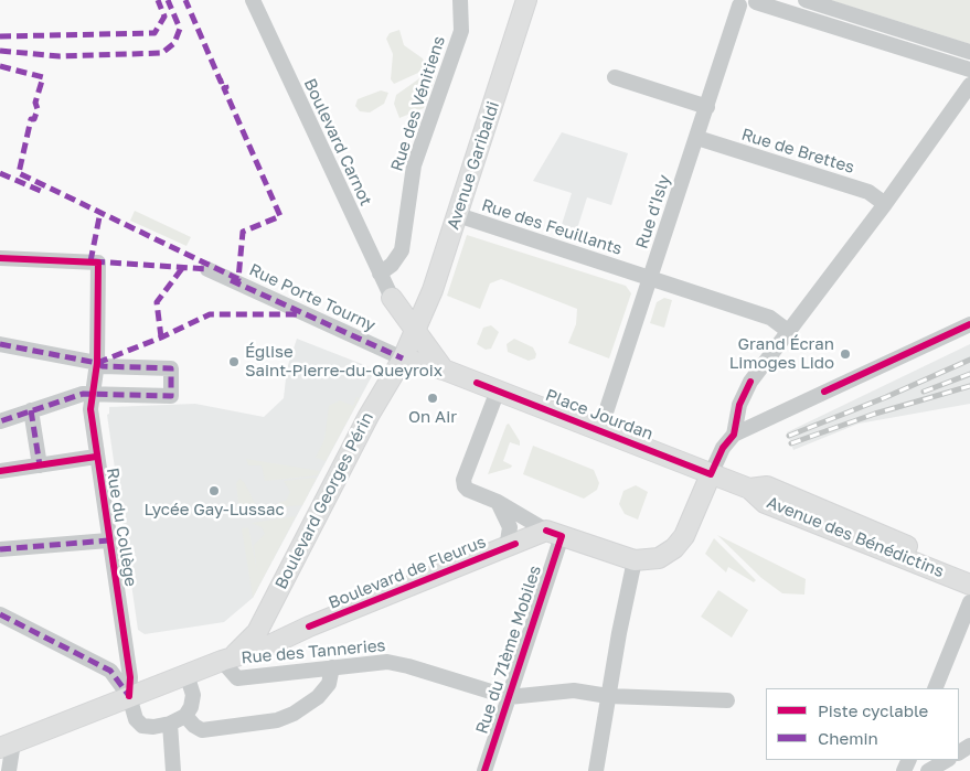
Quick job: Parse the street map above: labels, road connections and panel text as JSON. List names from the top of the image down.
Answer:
{
  "streets": {
    "main road": [
      "Avenue Garibaldi",
      "Place Jourdan",
      "Boulevard Georges Périn",
      "Avenue des Bénédictins",
      "Boulevard de Fleurus"
    ],
    "street": [
      "Rue des Vénitiens",
      "Boulevard Carnot",
      "Rue de Brettes",
      "Rue d'Isly",
      "Rue des Feuillants",
      "Rue Porte Tourny",
      "Rue du Collège",
      "Rue du 71ème Mobiles",
      "Rue des Tanneries"
    ]
  },
  "crossings": [
    ["Rue des Vénitiens", "Boulevard Carnot"],
    ["Rue de Brettes", "Rue d'Isly"],
    ["Avenue Garibaldi", "Rue des Feuillants"],
    ["Avenue Garibaldi", "Boulevard Georges Périn"],
    ["Rue d'Isly", "Rue des Feuillants"],
    ["Rue d'Isly", "Place Jourdan"],
    ["Rue Porte Tourny", "Place Jourdan"],
    ["Rue Porte Tourny", "Boulevard Georges Périn"],
    ["Place Jourdan", "Boulevard Georges Périn"],
    ["Place Jourdan", "Avenue des Bénédictins"],
    ["Boulevard Georges Périn", "Boulevard de Fleurus"],
    ["Boulevard Georges Périn", "Rue des Tanneries"],
    ["Boulevard de Fleurus", "Rue du 71ème Mobiles"],
    ["Boulevard de Fleurus", "Rue des Tanneries"],
    ["Rue du 71ème Mobiles", "Rue des Tanneries"]
  ],
  "places": [
    "Grand Écran Limoges Lido",
    "Église Saint-Pierre-du-Queyroix",
    "On Air",
    "Lycée Gay-Lussac"
  ],
  "legend": ["Piste cyclable", "Chemin"]
}
